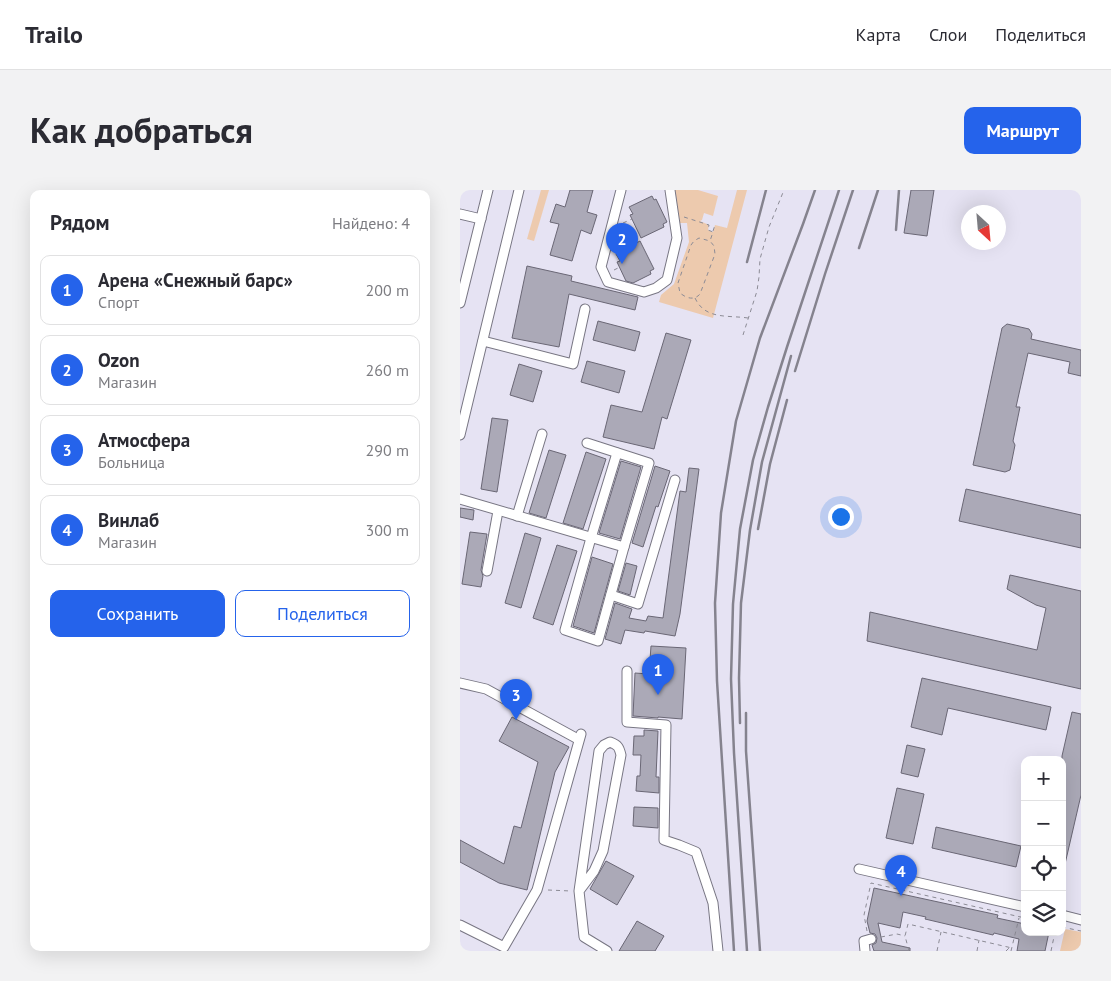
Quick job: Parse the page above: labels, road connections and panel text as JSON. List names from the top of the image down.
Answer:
{
  "north": "bottom right",
  "page": {
    "header": "Trailo",
    "nav": ["Карта", "Слои", "Поделиться"],
    "title": "Как добраться",
    "buttons": [
      "Маршрут",
      ["Сохранить", "Поделиться"]
    ],
    "heading": ["Рядом", "Найдено: 4"],
    "pins": [
      "2",
      "1",
      "3",
      "4"
    ],
    "list": [
      {
        "mark": "1",
        "name": "Арена «Снежный барс»",
        "note": "Спорт",
        "value": "200 m"
      },
      {
        "mark": "2",
        "name": "Ozon",
        "note": "Магазин",
        "value": "260 m"
      },
      {
        "mark": "3",
        "name": "Атмосфера",
        "note": "Больница",
        "value": "290 m"
      },
      {
        "mark": "4",
        "name": "Винлаб",
        "note": "Магазин",
        "value": "300 m"
      }
    ],
    "map_buttons": ["+", "−"]
  }
}
